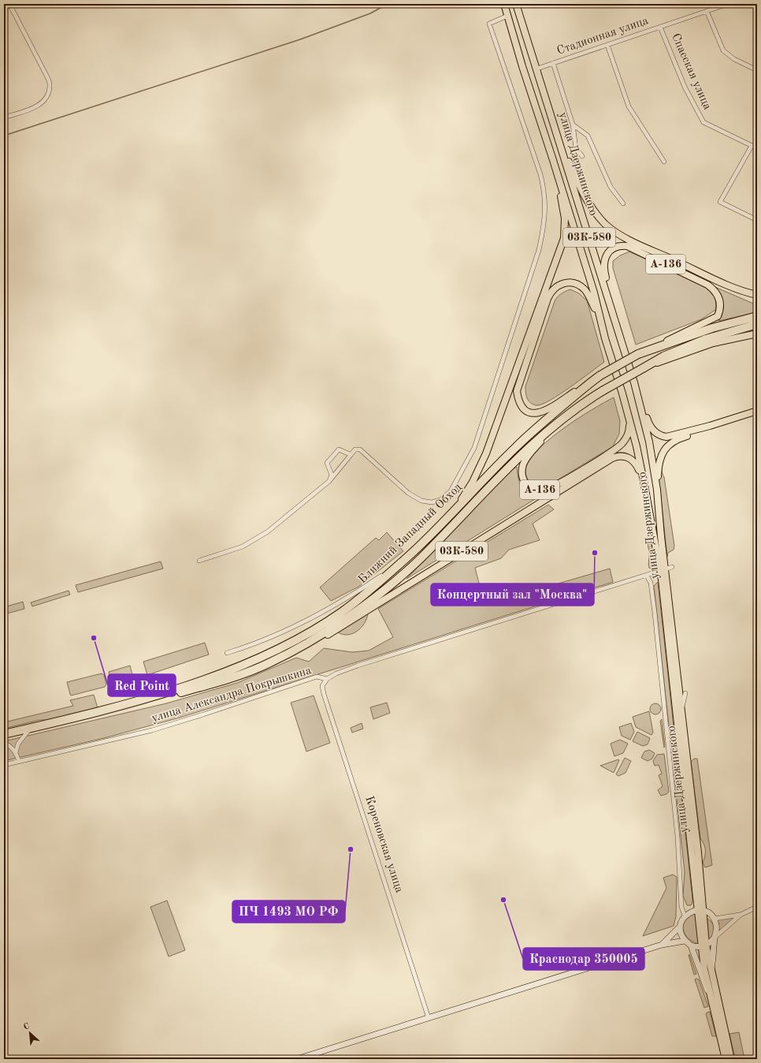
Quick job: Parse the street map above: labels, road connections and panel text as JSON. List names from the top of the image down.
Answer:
{
  "streets": {
    "highway": ["03К-580", "А-136", "Ближний Западный Обход"],
    "main road": ["улица Дзержинского"],
    "street": [
      "Стадионная улица",
      "Спасская улица",
      "улица Александра Покрышкина",
      "Кореновская улица"
    ]
  },
  "crossings": [
    ["Стадионная улица", "Спасская улица"],
    ["Стадионная улица", "улица Дзержинского"],
    ["улица Дзержинского", "03К-580"],
    ["улица Дзержинского", "А-136"],
    ["улица Дзержинского", "улица Александра Покрышкина"],
    ["03К-580", "А-136"],
    ["А-136", "Ближний Западный Обход"],
    ["улица Александра Покрышкина", "Кореновская улица"]
  ],
  "places": [
    "Концертный зал \"Москва\"",
    "Red Point",
    "ПЧ 1493 МО РФ",
    "Краснодар 350005"
  ],
  "north": "top left"
}
